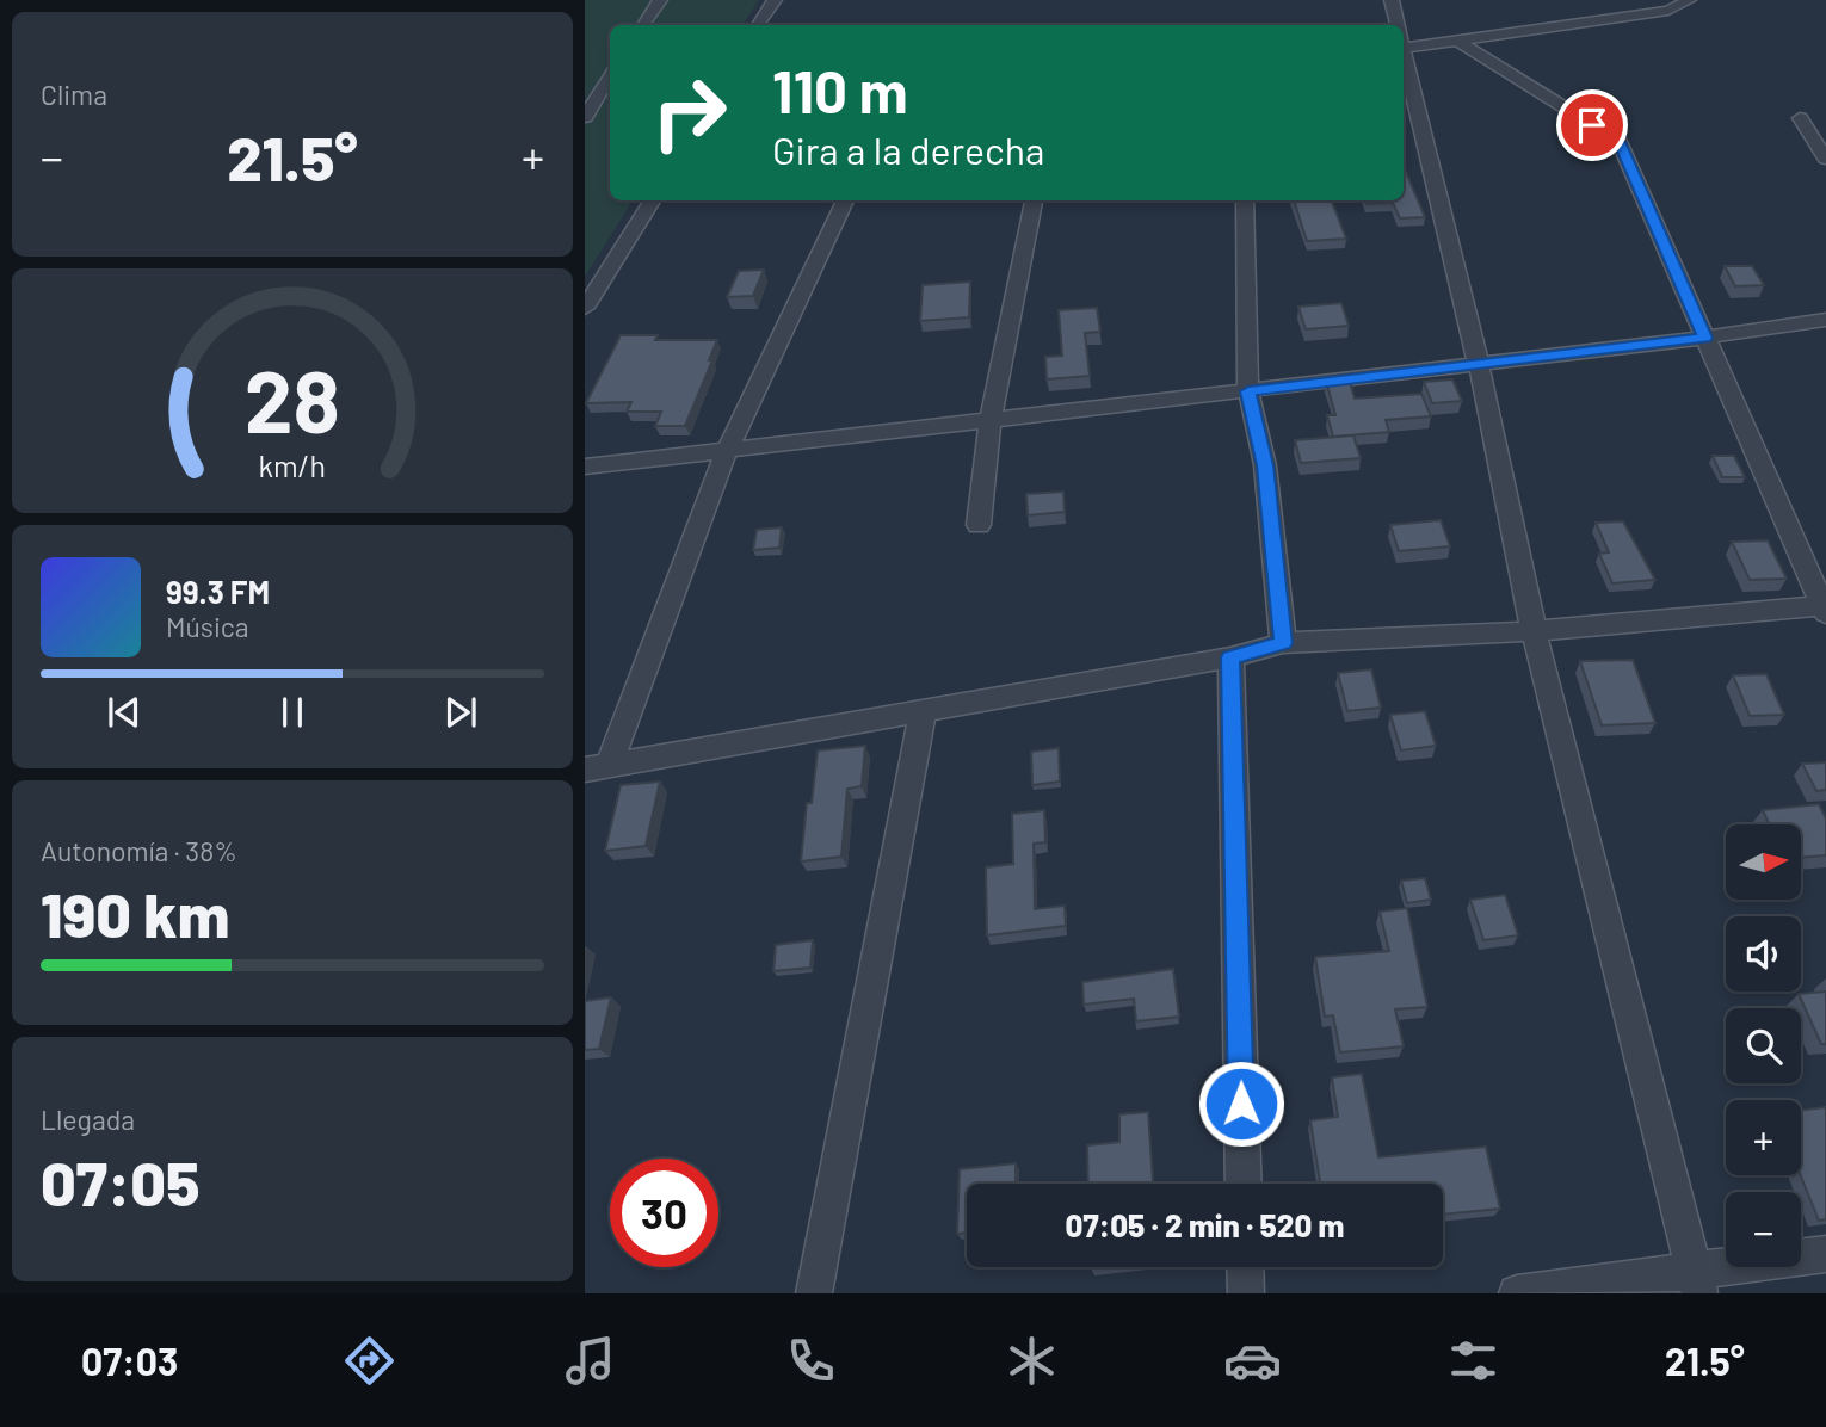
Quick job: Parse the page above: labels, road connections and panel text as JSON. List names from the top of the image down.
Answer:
{
  "north": "right",
  "page": {
    "tile": [
      "Clima",
      ["Autonomía · 38%", "190 km"],
      ["Llegada", "07:05"]
    ],
    "turn": ["110 m", "Gira a la derecha"],
    "heat": ["−", "21.5°", "+"],
    "song": ["99.3 FM", "Música"],
    "map_buttons": ["+", "−"],
    "limit": "30",
    "trip": "07:05 · 2 min · 520 m",
    "tabs": ["07:03", "21.5°"],
    "gauge": ["28", "km/h"]
  }
}
